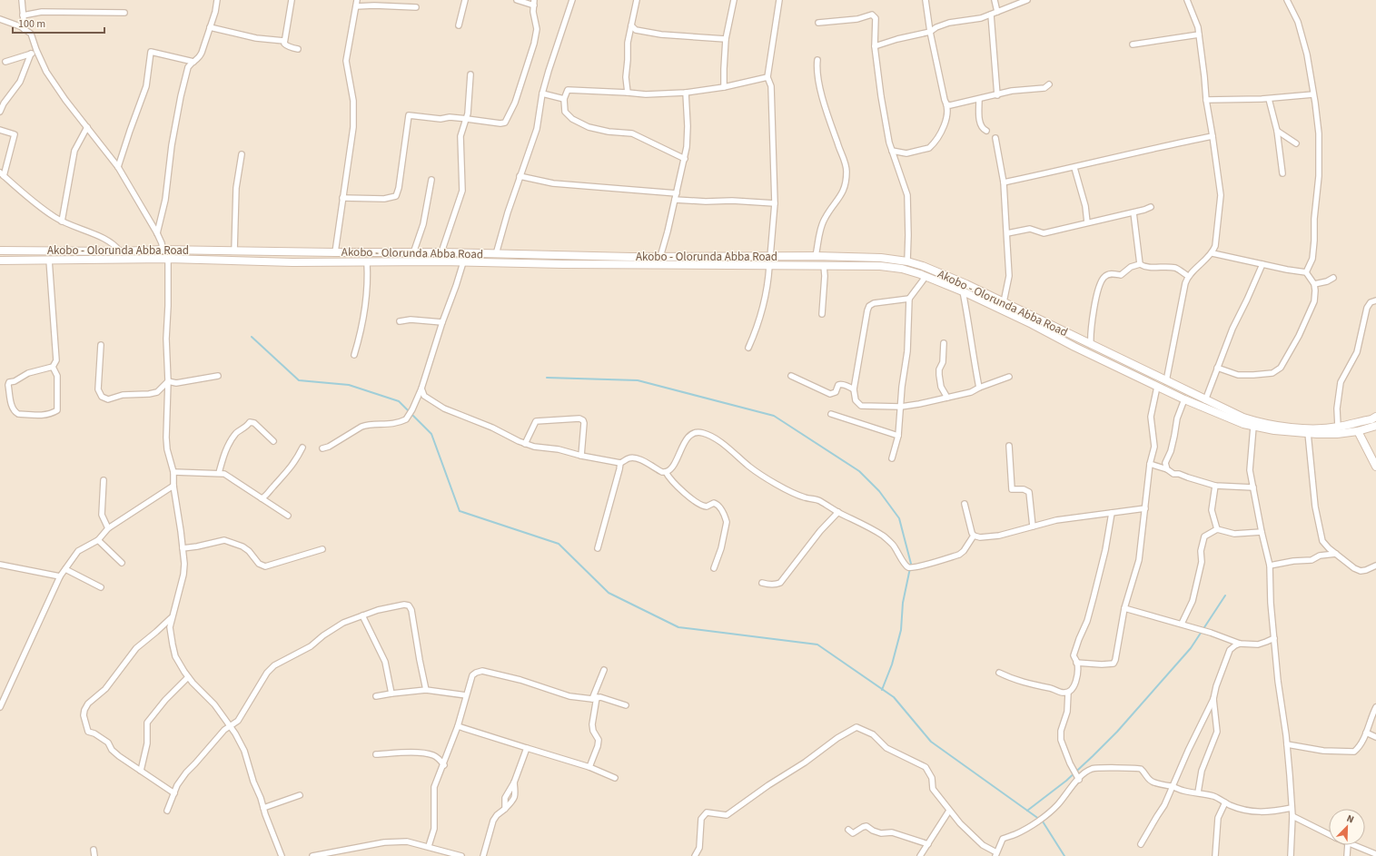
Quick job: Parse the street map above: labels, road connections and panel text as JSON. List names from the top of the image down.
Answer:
{
  "streets": {
    "main road": ["Akobo - Olorunda Abba Road"]
  },
  "scale_bar": "100 m",
  "north": "top right"
}
